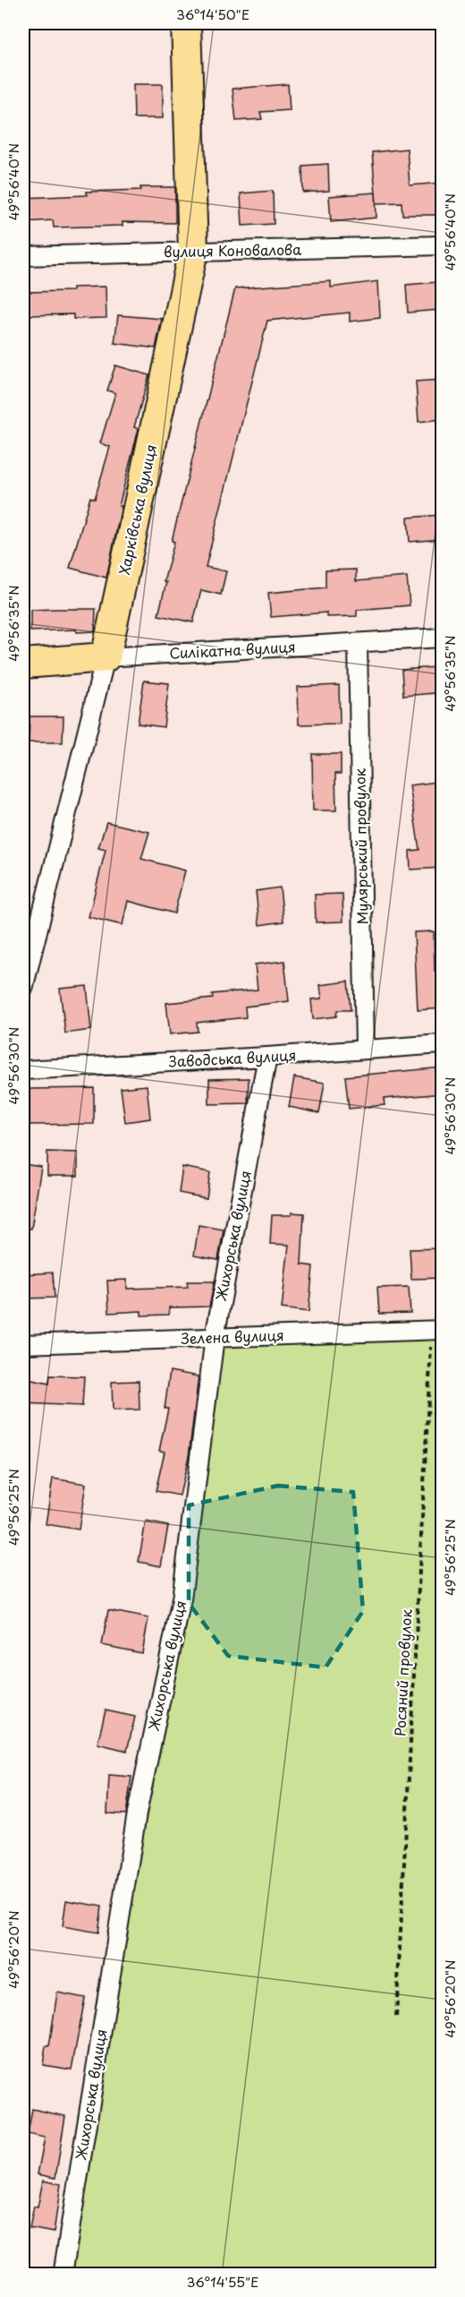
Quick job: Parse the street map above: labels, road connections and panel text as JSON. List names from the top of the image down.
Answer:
{
  "streets": {
    "main road": ["Харківська вулиця", "Силікатна вулиця"],
    "street": [
      "вулиця Коновалова",
      "Мулярський провулок",
      "Заводська вулиця",
      "Жихорська вулиця",
      "Зелена вулиця"
    ],
    "path": ["Росяний провулок"]
  },
  "crossings": [
    ["вулиця Коновалова", "Харківська вулиця"],
    ["Харківська вулиця", "Силікатна вулиця"],
    ["Силікатна вулиця", "Мулярський провулок"],
    ["Мулярський провулок", "Заводська вулиця"],
    ["Заводська вулиця", "Жихорська вулиця"],
    ["Жихорська вулиця", "Зелена вулиця"],
    ["Зелена вулиця", "Росяний провулок"]
  ],
  "coordinates": [
    "36°14'50\"E",
    "49°56'40\"N",
    "49°56'35\"N",
    "49°56'30\"N",
    "49°56'25\"N",
    "49°56'20\"N",
    "36°14'55\"E"
  ]
}
